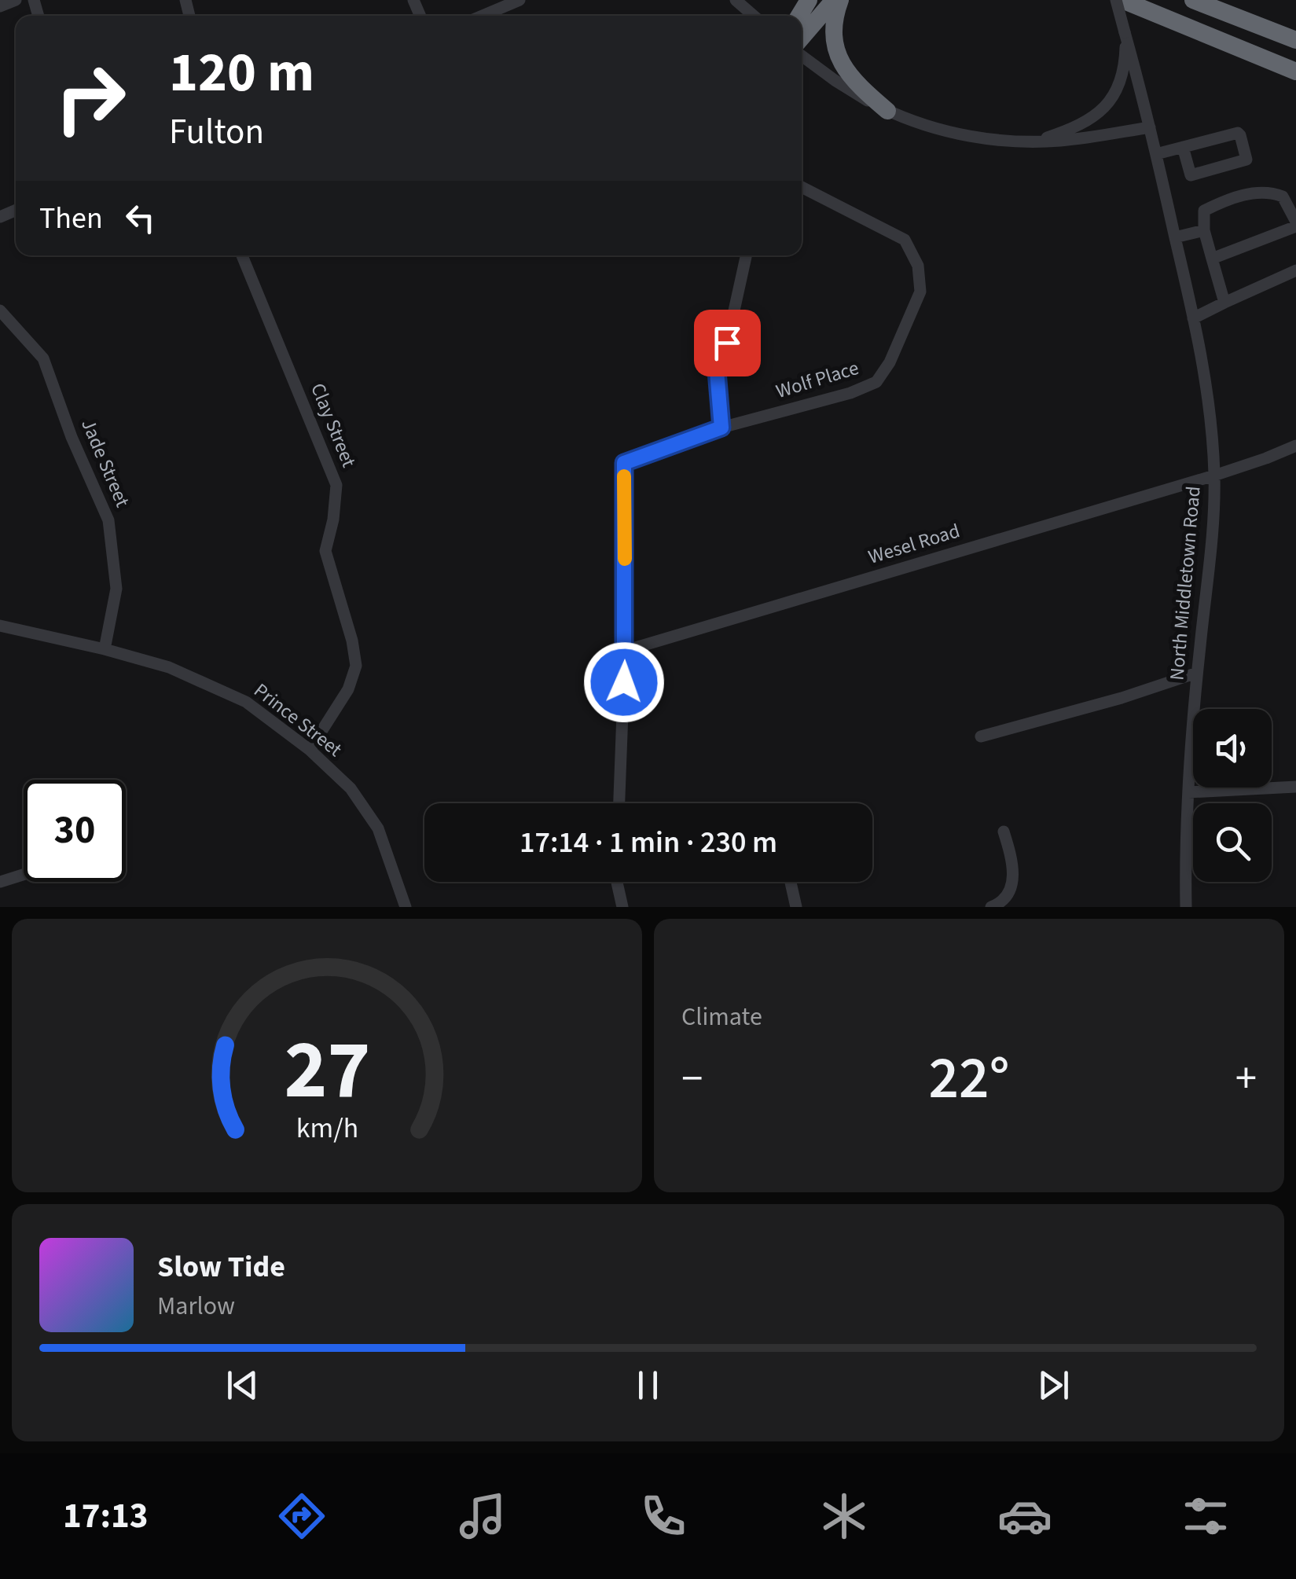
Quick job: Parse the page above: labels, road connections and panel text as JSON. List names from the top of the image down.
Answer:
{
  "streets": {
    "street": [
      "Wolf Place",
      "Clay Street",
      "Jade Street",
      "Wesel Road",
      "North Middletown Road",
      "Prince Street"
    ]
  },
  "crossings": [
    ["Wolf Place", "Wesel Road"],
    ["Clay Street", "Prince Street"],
    ["Jade Street", "Prince Street"],
    ["Wesel Road", "North Middletown Road"]
  ],
  "page": {
    "turn": ["120 m", "Fulton"],
    "then": "Then",
    "limit": "30",
    "trip": "17:14 · 1 min · 230 m",
    "tile": "Climate",
    "heat": ["−", "22°", "+"],
    "song": ["Slow Tide", "Marlow"],
    "tabs": "17:13",
    "gauge": ["27", "km/h"]
  }
}
